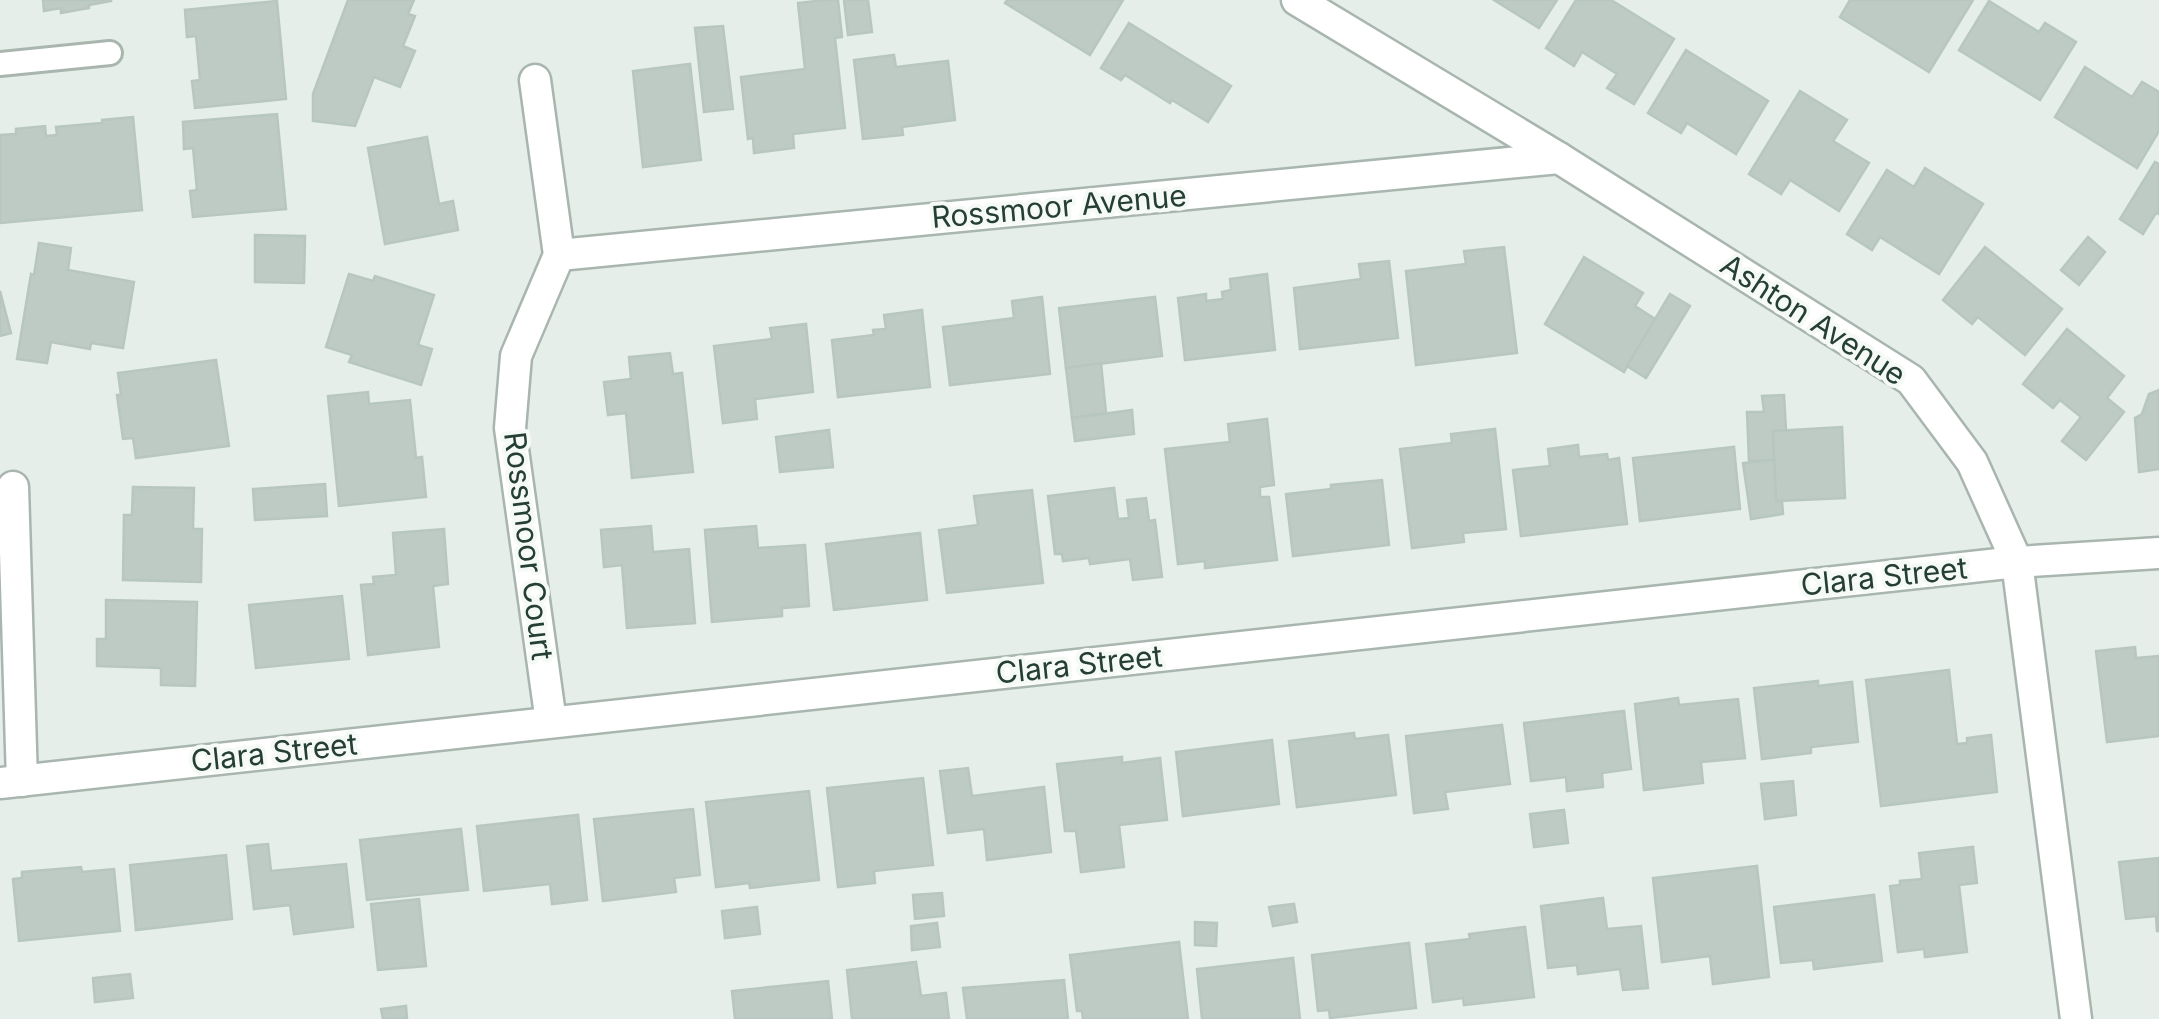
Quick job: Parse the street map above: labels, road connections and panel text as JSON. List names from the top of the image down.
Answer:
{
  "streets": {
    "street": [
      "Rossmoor Avenue",
      "Ashton Avenue",
      "Rossmoor Court",
      "Clara Street"
    ]
  },
  "crossings": [
    ["Rossmoor Avenue", "Ashton Avenue"],
    ["Rossmoor Avenue", "Rossmoor Court"],
    ["Ashton Avenue", "Clara Street"],
    ["Rossmoor Court", "Clara Street"]
  ]
}
